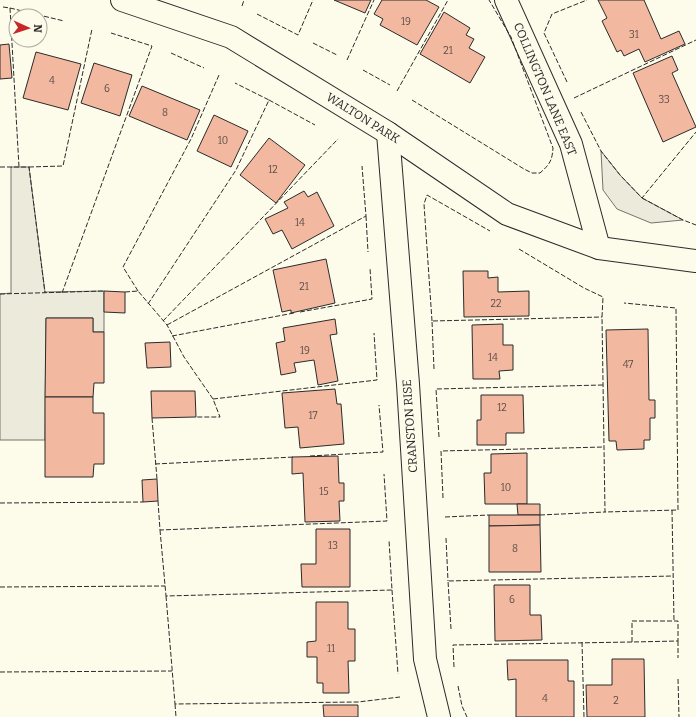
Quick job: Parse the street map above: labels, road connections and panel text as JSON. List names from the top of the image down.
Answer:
{
  "streets": {
    "street": ["COLLINGTON LANE EAST", "WALTON PARK", "CRANSTON RISE"]
  },
  "crossings": [
    ["COLLINGTON LANE EAST", "WALTON PARK"],
    ["WALTON PARK", "CRANSTON RISE"]
  ],
  "house_numbers": [
    "19",
    "31",
    "21",
    "4",
    "6",
    "33",
    "8",
    "10",
    "12",
    "14",
    "21",
    "22",
    "19",
    "14",
    "47",
    "12",
    "17",
    "10",
    "15",
    "13",
    "8",
    "6",
    "11",
    "4",
    "2"
  ],
  "north": "right"
}
